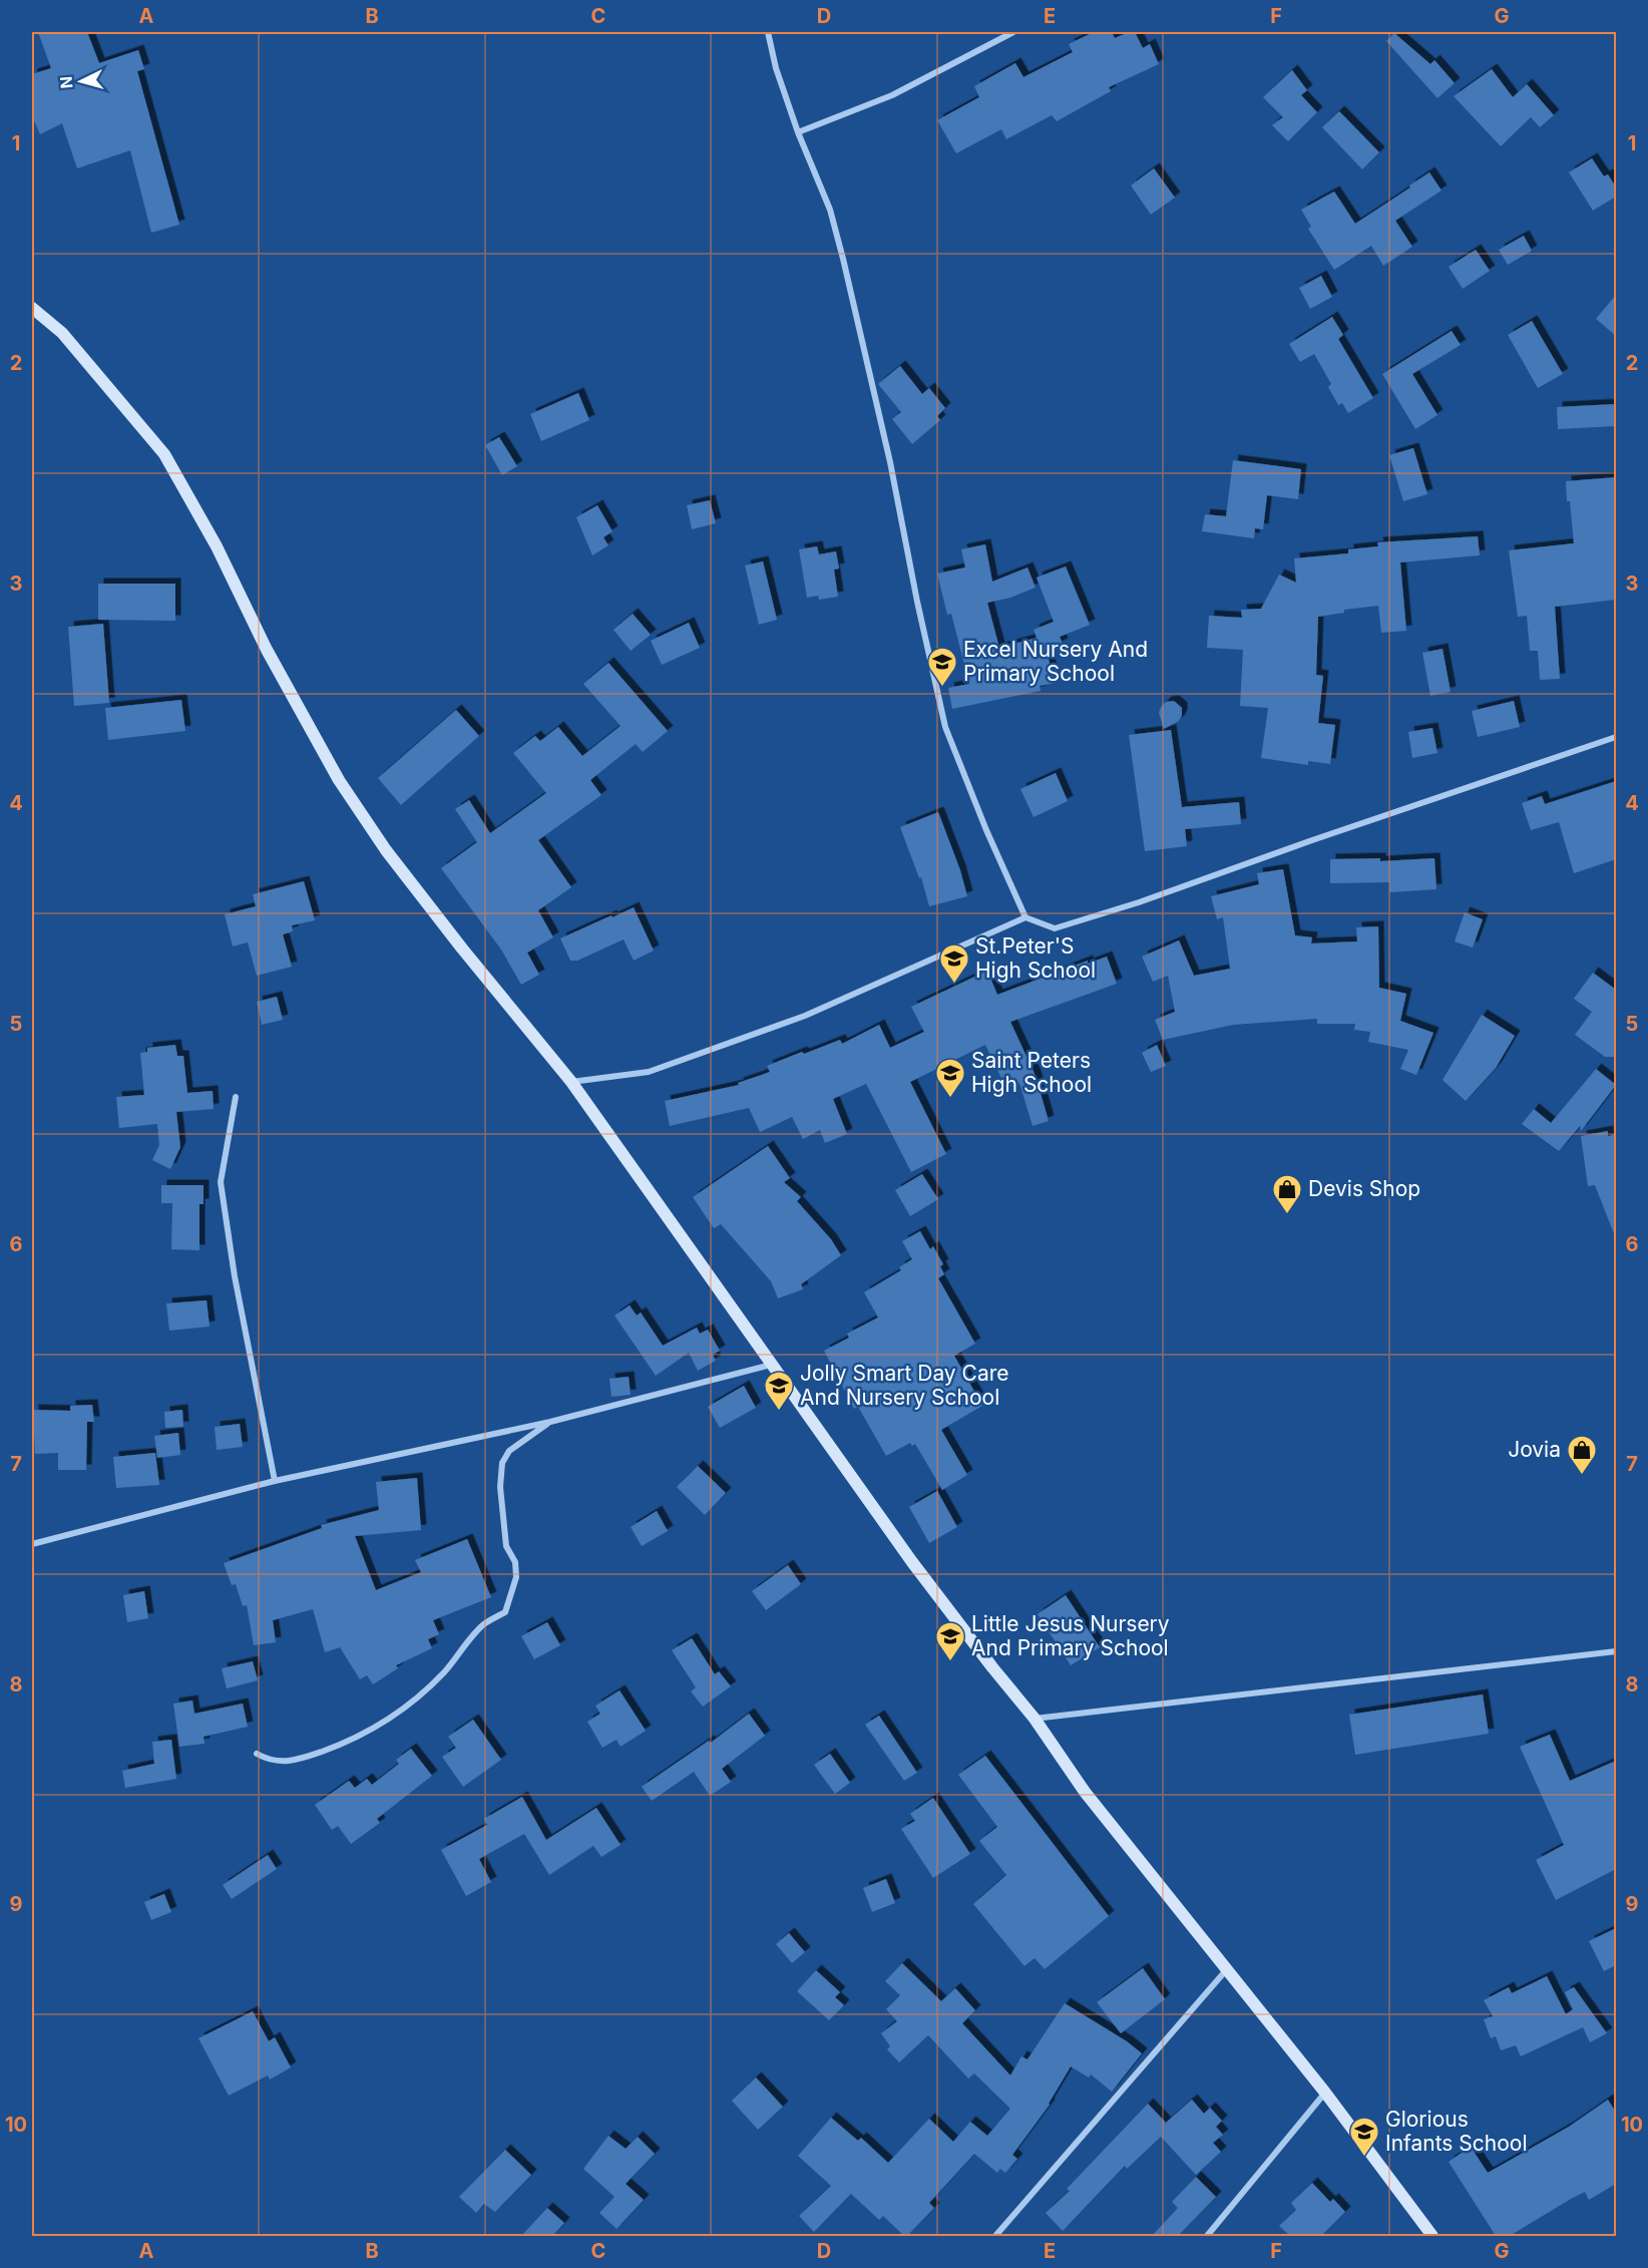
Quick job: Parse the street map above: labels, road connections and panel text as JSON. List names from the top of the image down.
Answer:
{
  "places": {
    "school or university": [
      "Excel Nursery And Primary School",
      "St.Peter'S High School",
      "Saint Peters High School",
      "Jolly Smart Day Care And Nursery School",
      "Little Jesus Nursery And Primary School",
      "Glorious Infants School"
    ],
    "shop": ["Devis Shop", "Jovia"]
  },
  "north": "left",
  "grid": {
    "columns": [
      "A",
      "B",
      "C",
      "D",
      "E",
      "F",
      "G"
    ],
    "rows": [
      "1",
      "2",
      "3",
      "4",
      "5",
      "6",
      "7",
      "8",
      "9",
      "10"
    ]
  }
}
